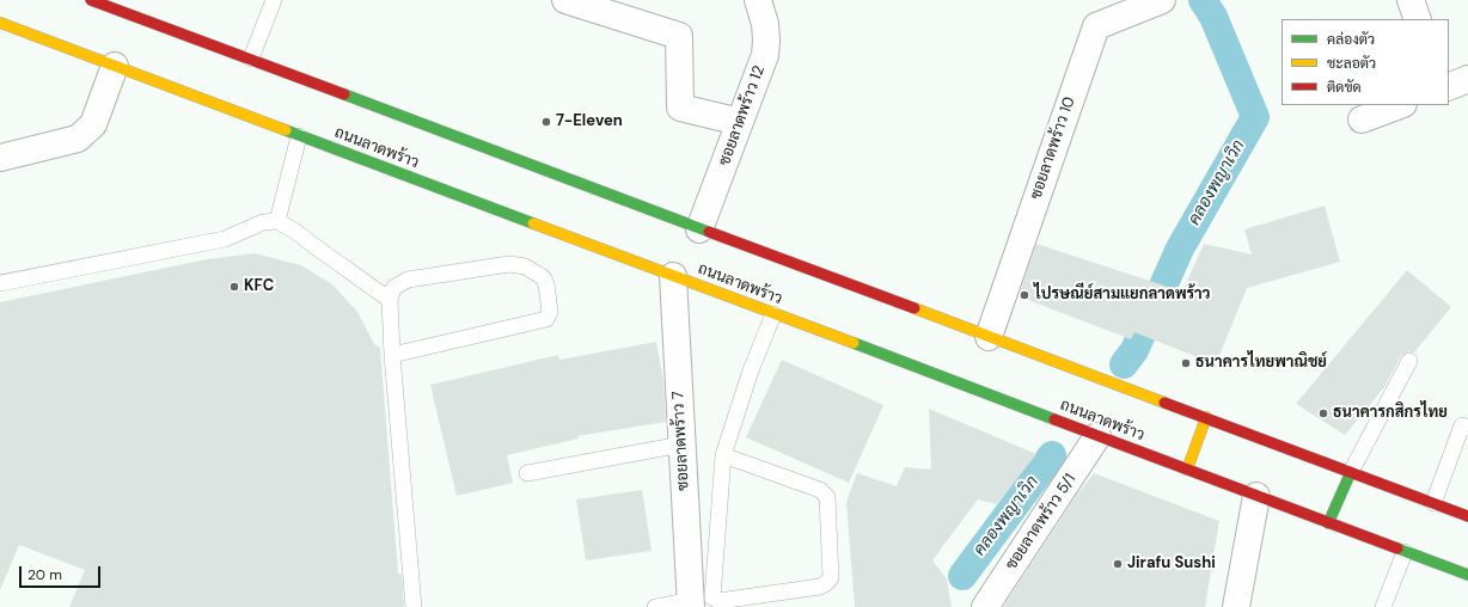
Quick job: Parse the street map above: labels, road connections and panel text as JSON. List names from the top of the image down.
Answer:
{
  "streets": {
    "main road": ["ถนนลาดพร้าว"],
    "street": [
      "ซอยลาดพร้าว 12",
      "ซอยลาดพร้าว 10",
      "ซอยลาดพร้าว 7",
      "ซอยลาดพร้าว 5/1"
    ]
  },
  "crossings": [
    ["ถนนลาดพร้าว", "ซอยลาดพร้าว 7"],
    ["ถนนลาดพร้าว", "ซอยลาดพร้าว 5/1"]
  ],
  "water": ["คลองพญาเวิก"],
  "places": [
    "7-Eleven",
    "KFC",
    "ไปรษณีย์สามแยกลาดพร้าว",
    "ธนาคารไทยพาณิชย์",
    "ธนาคารกสิกรไทย",
    "Jirafu Sushi"
  ],
  "legend": ["คล่องตัว", "ชะลอตัว", "ติดขัด"],
  "scale_bar": "20 m"
}
